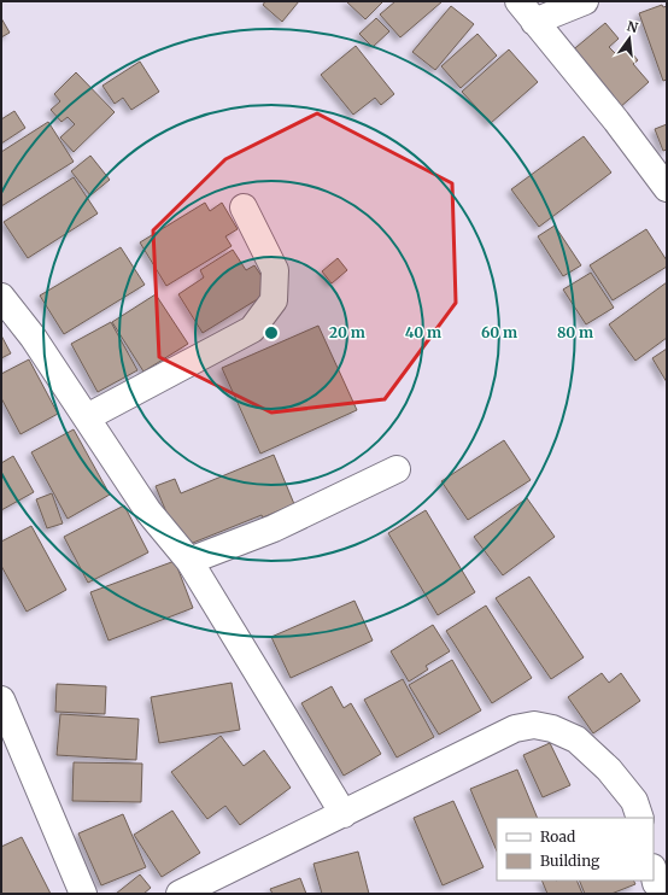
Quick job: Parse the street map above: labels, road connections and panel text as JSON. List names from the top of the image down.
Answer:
{
  "legend": ["Road", "Building"],
  "north": "top",
  "rings": [
    "20 m",
    "40 m",
    "60 m",
    "80 m"
  ]
}
